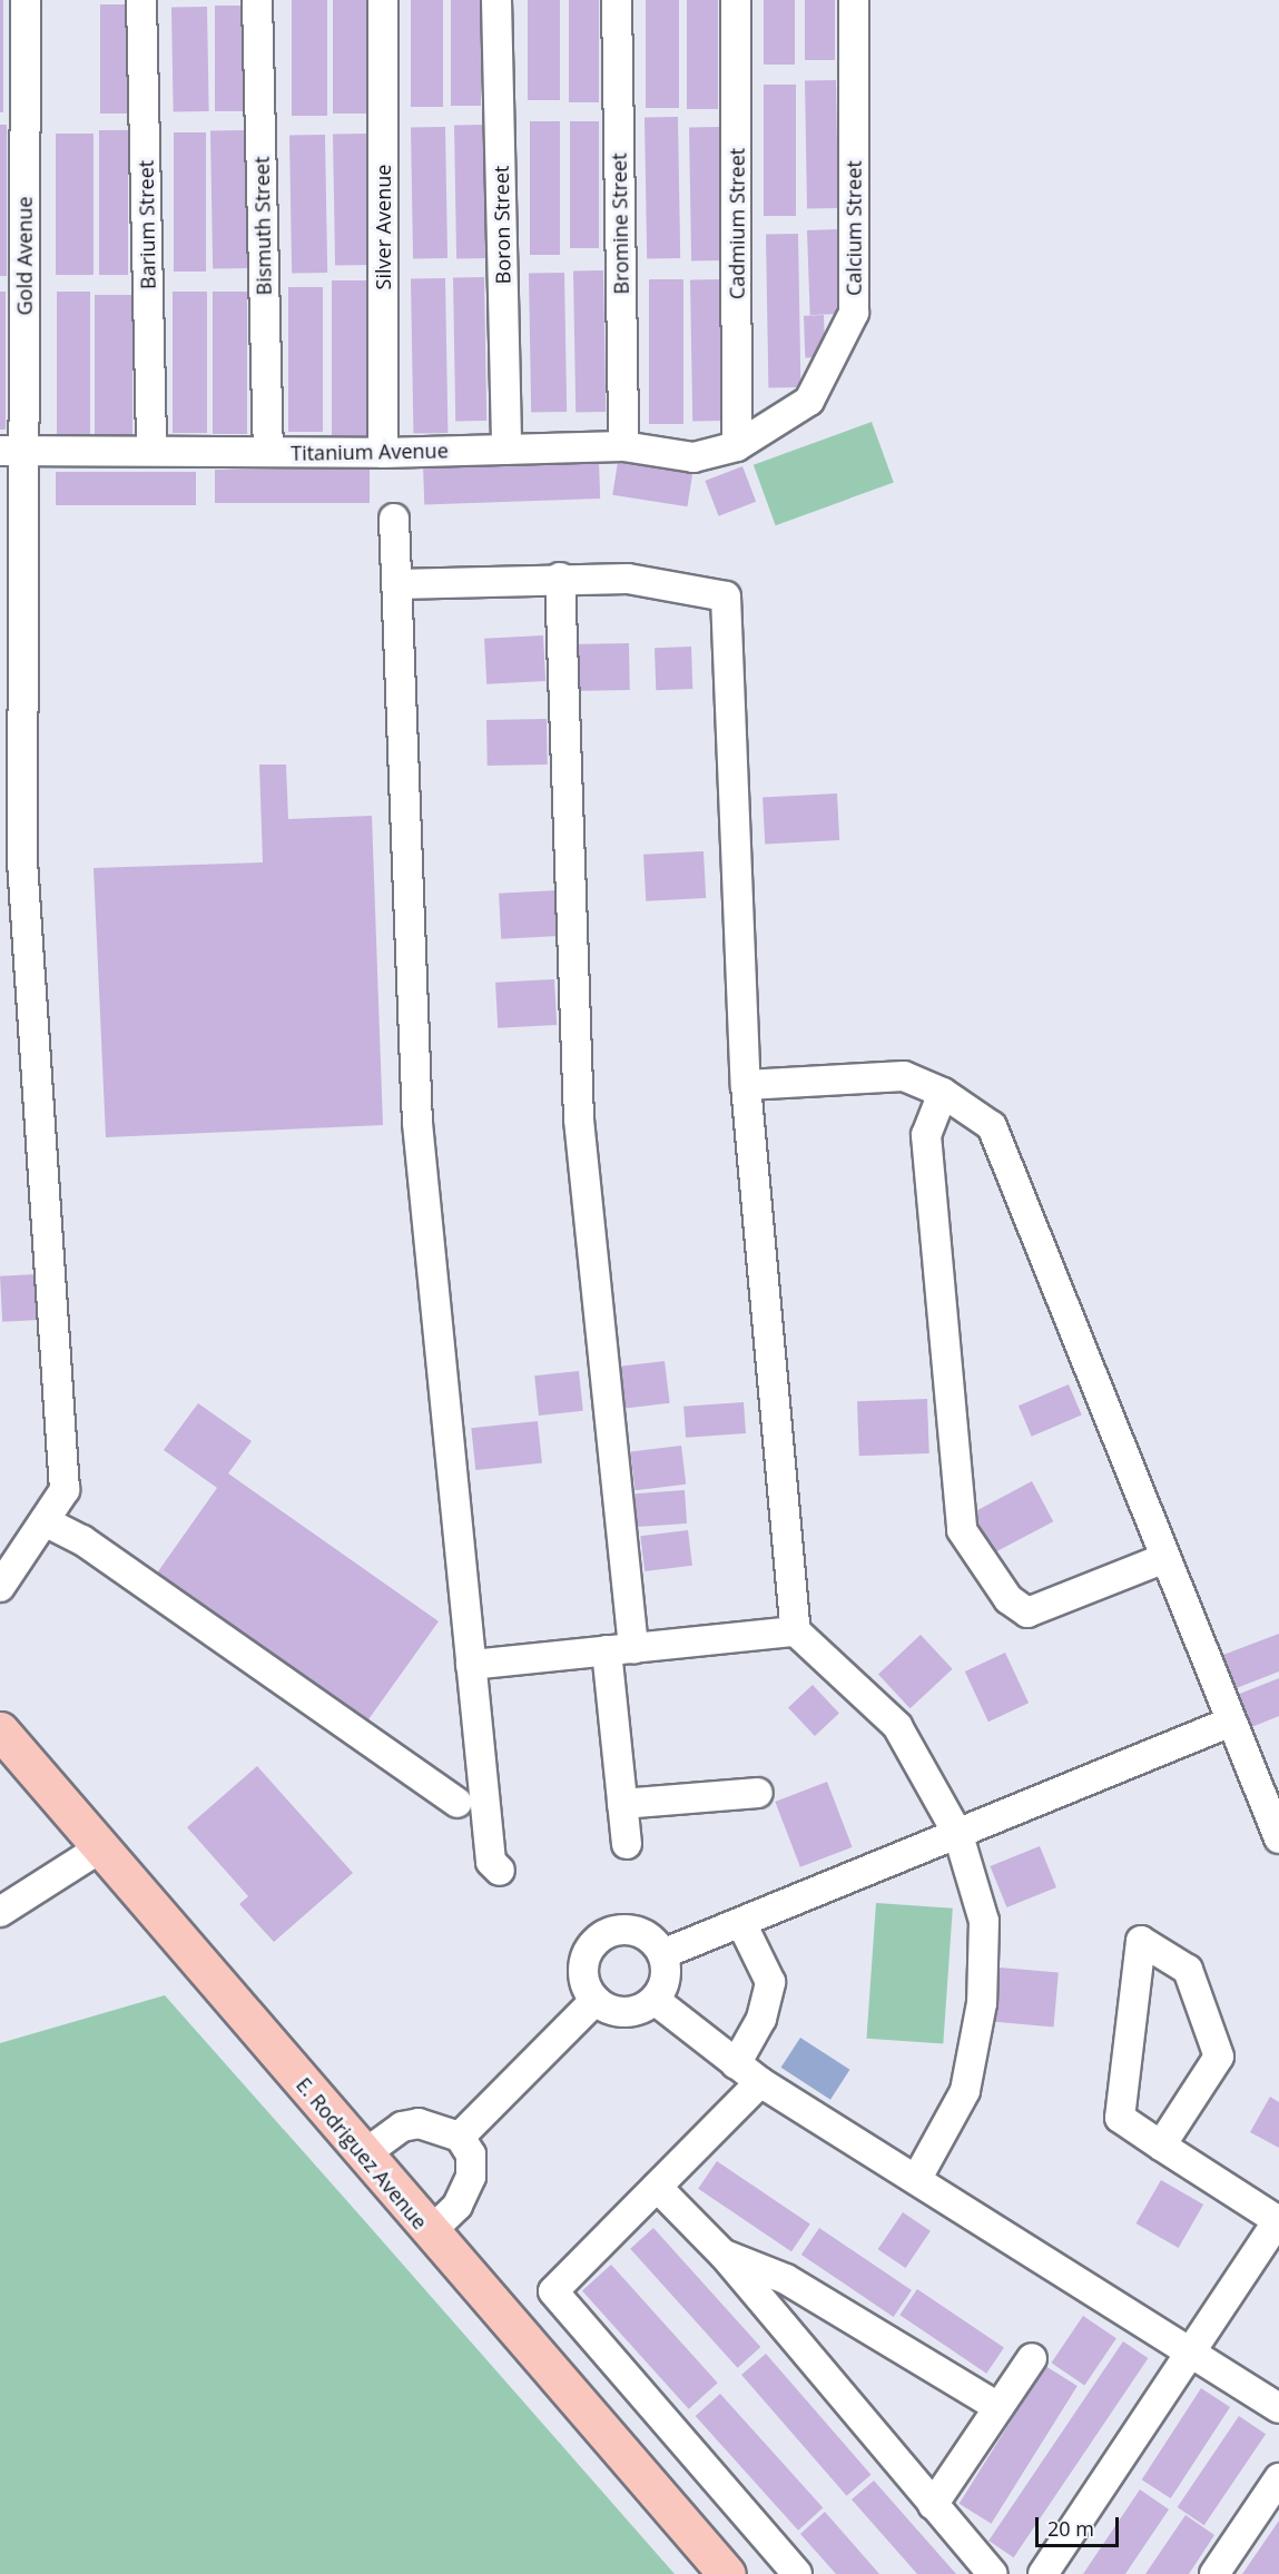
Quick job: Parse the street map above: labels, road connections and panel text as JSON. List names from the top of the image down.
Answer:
{
  "streets": {
    "main road": ["E. Rodriguez Avenue"],
    "street": [
      "Bromine Street",
      "Cadmium Street",
      "Barium Street",
      "Boron Street",
      "Bismuth Street",
      "Silver Avenue",
      "Calcium Street",
      "Gold Avenue",
      "Titanium Avenue"
    ]
  },
  "crossings": [
    ["Bromine Street", "Titanium Avenue"],
    ["Cadmium Street", "Calcium Street"],
    ["Cadmium Street", "Titanium Avenue"],
    ["Barium Street", "Titanium Avenue"],
    ["Boron Street", "Titanium Avenue"],
    ["Bismuth Street", "Titanium Avenue"],
    ["Silver Avenue", "Titanium Avenue"],
    ["Calcium Street", "Titanium Avenue"],
    ["Gold Avenue", "Titanium Avenue"]
  ],
  "scale_bar": "20 m"
}
